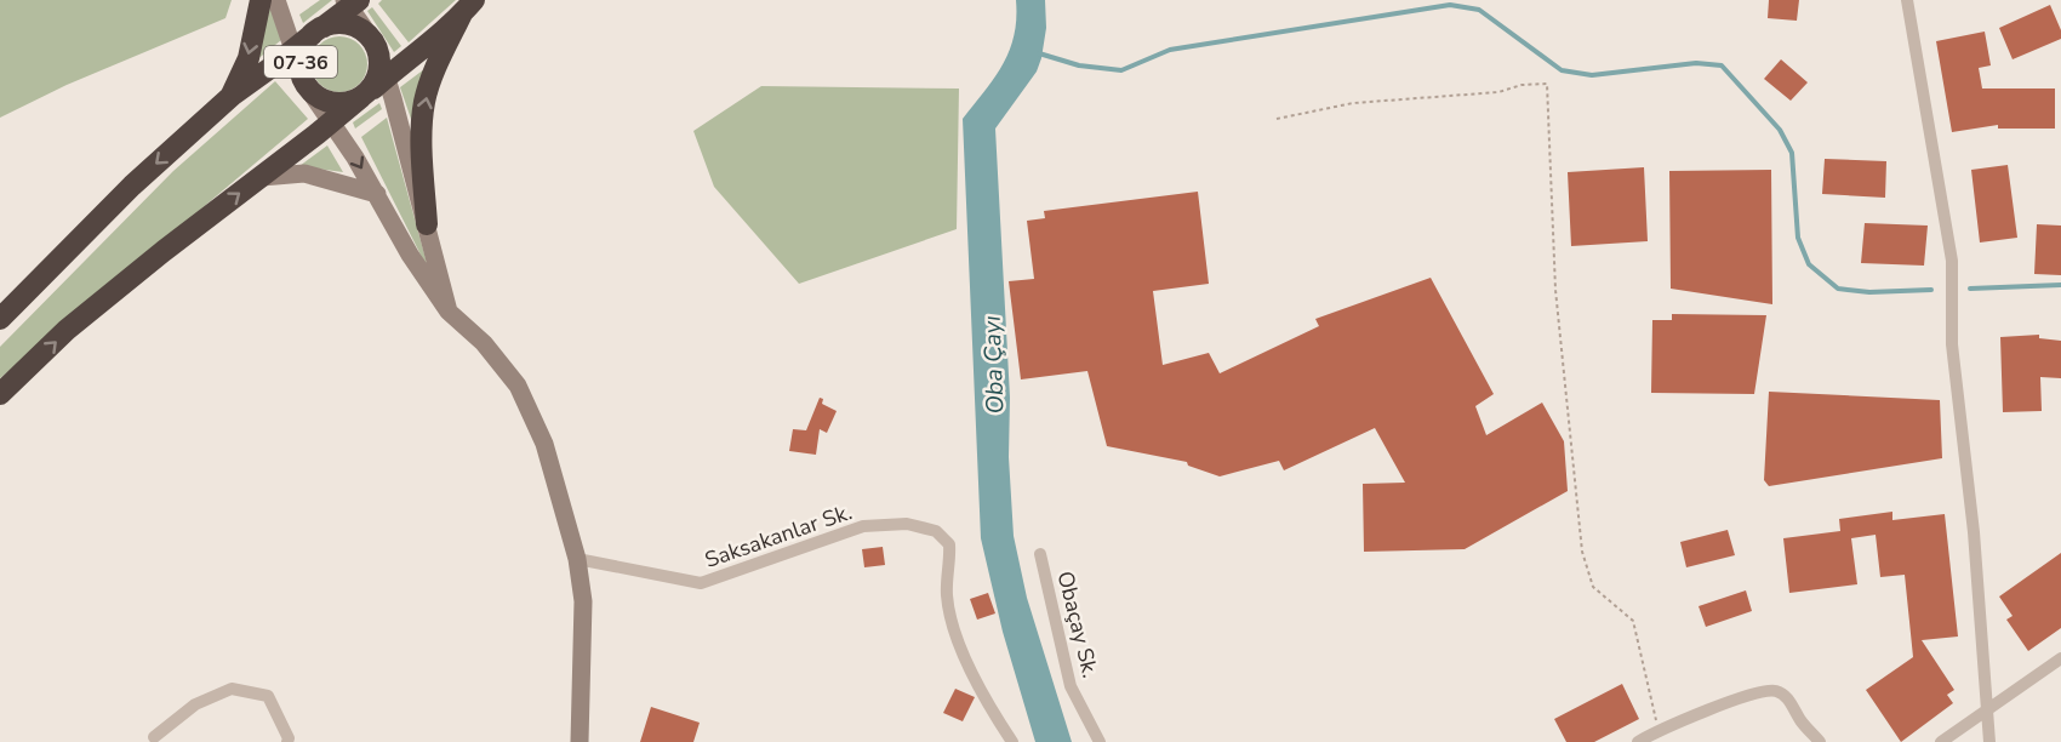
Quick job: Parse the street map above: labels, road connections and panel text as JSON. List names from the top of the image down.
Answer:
{
  "streets": {
    "highway": ["07-36"],
    "street": ["Saksakanlar Sk.", "Obaçay Sk."]
  },
  "water": ["Oba Çayı"]
}
